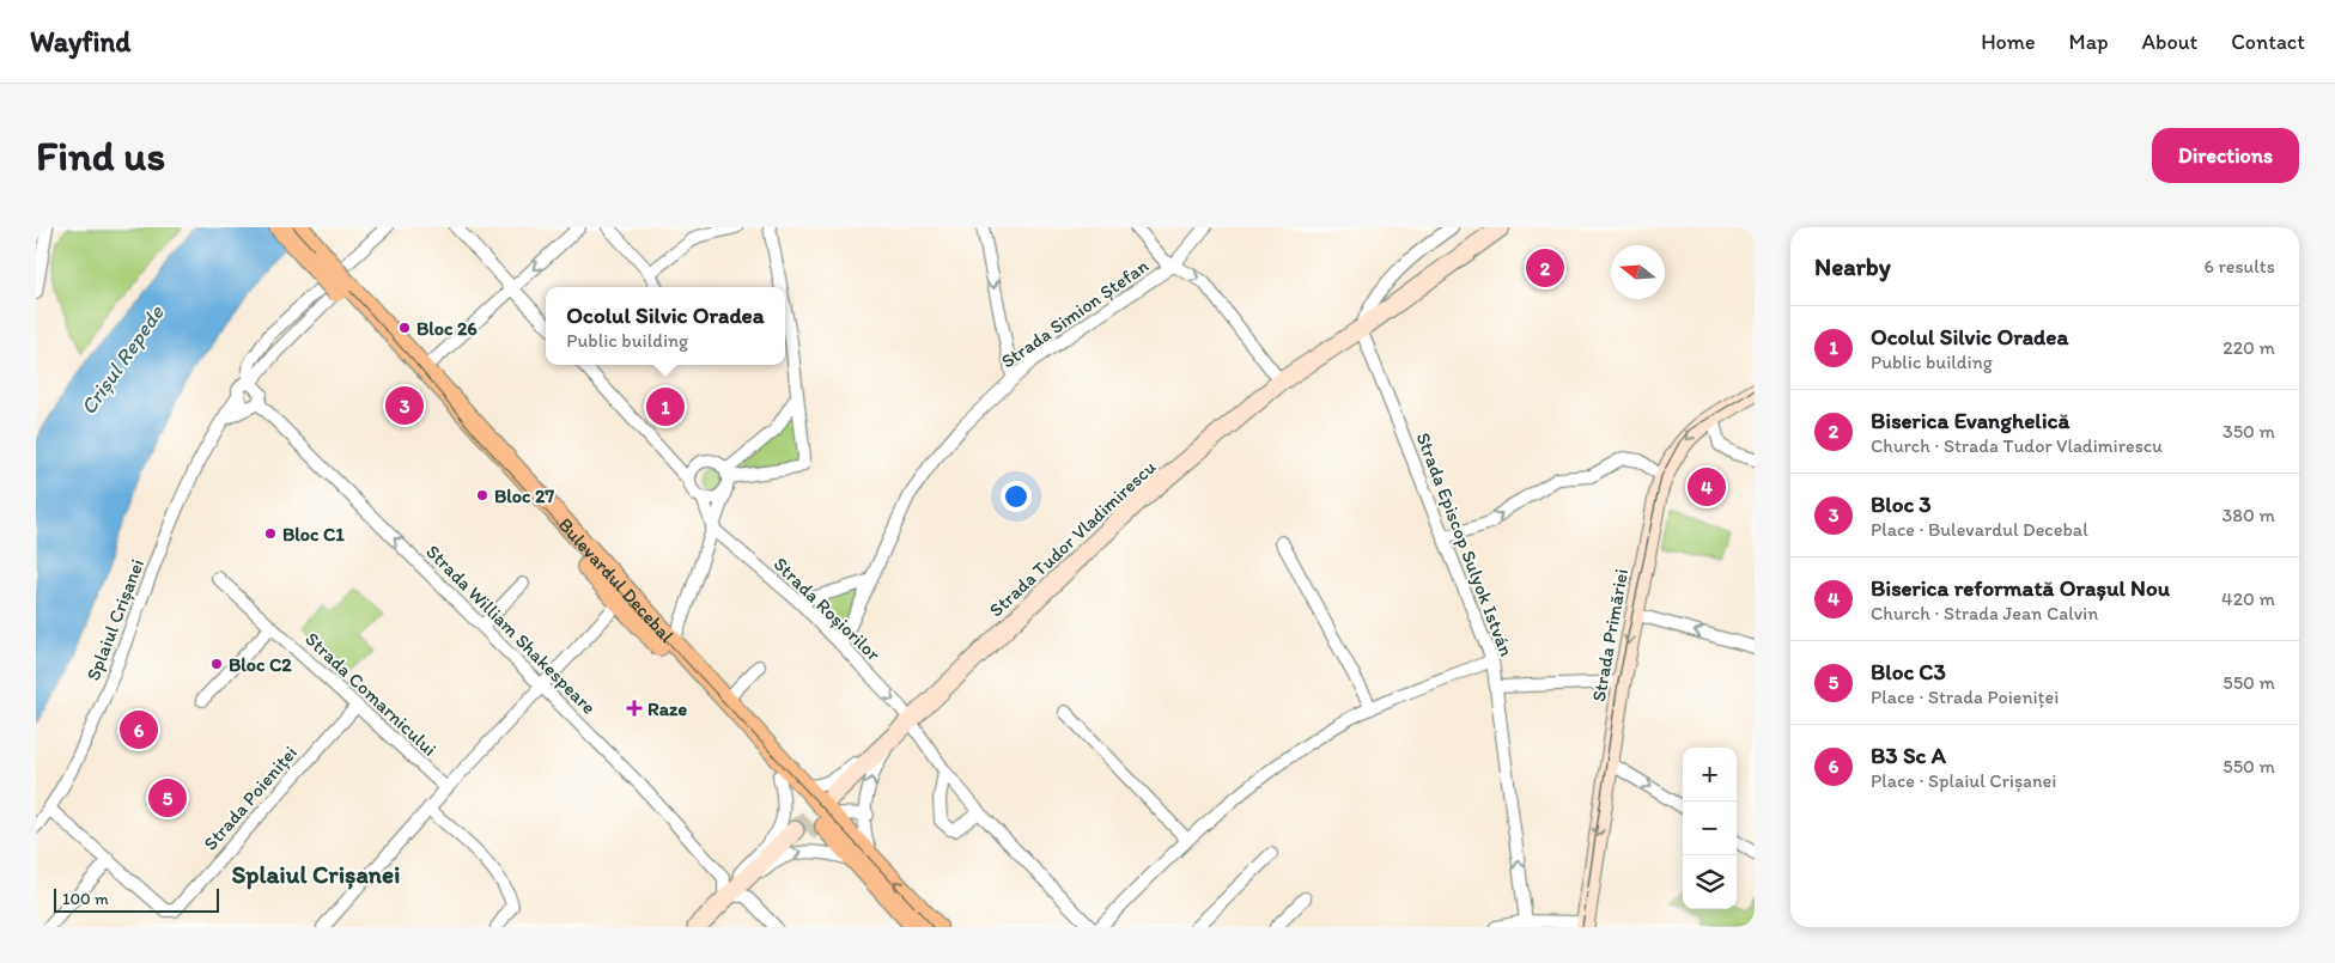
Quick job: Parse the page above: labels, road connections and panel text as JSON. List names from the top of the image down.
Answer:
{
  "streets": {
    "main road": ["Bulevardul Decebal"],
    "street": [
      "Strada Simion Ștefan",
      "Strada Tudor Vladimirescu",
      "Strada Episcop Sulyok István",
      "Strada Roșiorilor",
      "Splaiul Crișanei",
      "Strada William Shakespeare",
      "Strada Primăriei",
      "Strada Comarnicului",
      "Strada Poieniței"
    ]
  },
  "crossings": [
    ["Strada Simion Ștefan", "Strada Roșiorilor"],
    ["Strada Tudor Vladimirescu", "Strada Episcop Sulyok István"],
    ["Strada Tudor Vladimirescu", "Strada Roșiorilor"],
    ["Bulevardul Decebal", "Splaiul Crișanei"],
    ["Splaiul Crișanei", "Strada William Shakespeare"],
    ["Strada Comarnicului", "Strada Poieniței"]
  ],
  "one_way": ["Strada Episcop Sulyok István", "Strada William Shakespeare", "Strada Primăriei"],
  "districts": ["Splaiul Crișanei"],
  "water": ["Crișul Repede"],
  "places": {
    "other": [
      "Bloc 26",
      "Bloc 27",
      "Bloc C1",
      "Bloc C2"
    ],
    "health": ["Raze"]
  },
  "scale_bar": "100 m",
  "north": "left",
  "page": {
    "header": "Wayfind",
    "nav": [
      "Home",
      "Map",
      "About",
      "Contact"
    ],
    "buttons": "Directions",
    "title": "Find us",
    "heading": ["Nearby", "6 results"],
    "pins": [
      "2",
      "3",
      "1",
      "4",
      "6",
      "5"
    ],
    "popup": ["Ocolul Silvic Oradea", "Public building"],
    "list": [
      {
        "mark": "1",
        "name": "Ocolul Silvic Oradea",
        "note": "Public building",
        "value": "220 m"
      },
      {
        "mark": "2",
        "name": "Biserica Evanghelică",
        "note": "Church · Strada Tudor Vladimirescu",
        "value": "350 m"
      },
      {
        "mark": "3",
        "name": "Bloc 3",
        "note": "Place · Bulevardul Decebal",
        "value": "380 m"
      },
      {
        "mark": "4",
        "name": "Biserica reformată Orașul Nou",
        "note": "Church · Strada Jean Calvin",
        "value": "420 m"
      },
      {
        "mark": "5",
        "name": "Bloc C3",
        "note": "Place · Strada Poieniței",
        "value": "550 m"
      },
      {
        "mark": "6",
        "name": "B3 Sc A",
        "note": "Place · Splaiul Crișanei",
        "value": "550 m"
      }
    ],
    "map_buttons": ["+", "−"],
    "scale": "100 m"
  }
}
